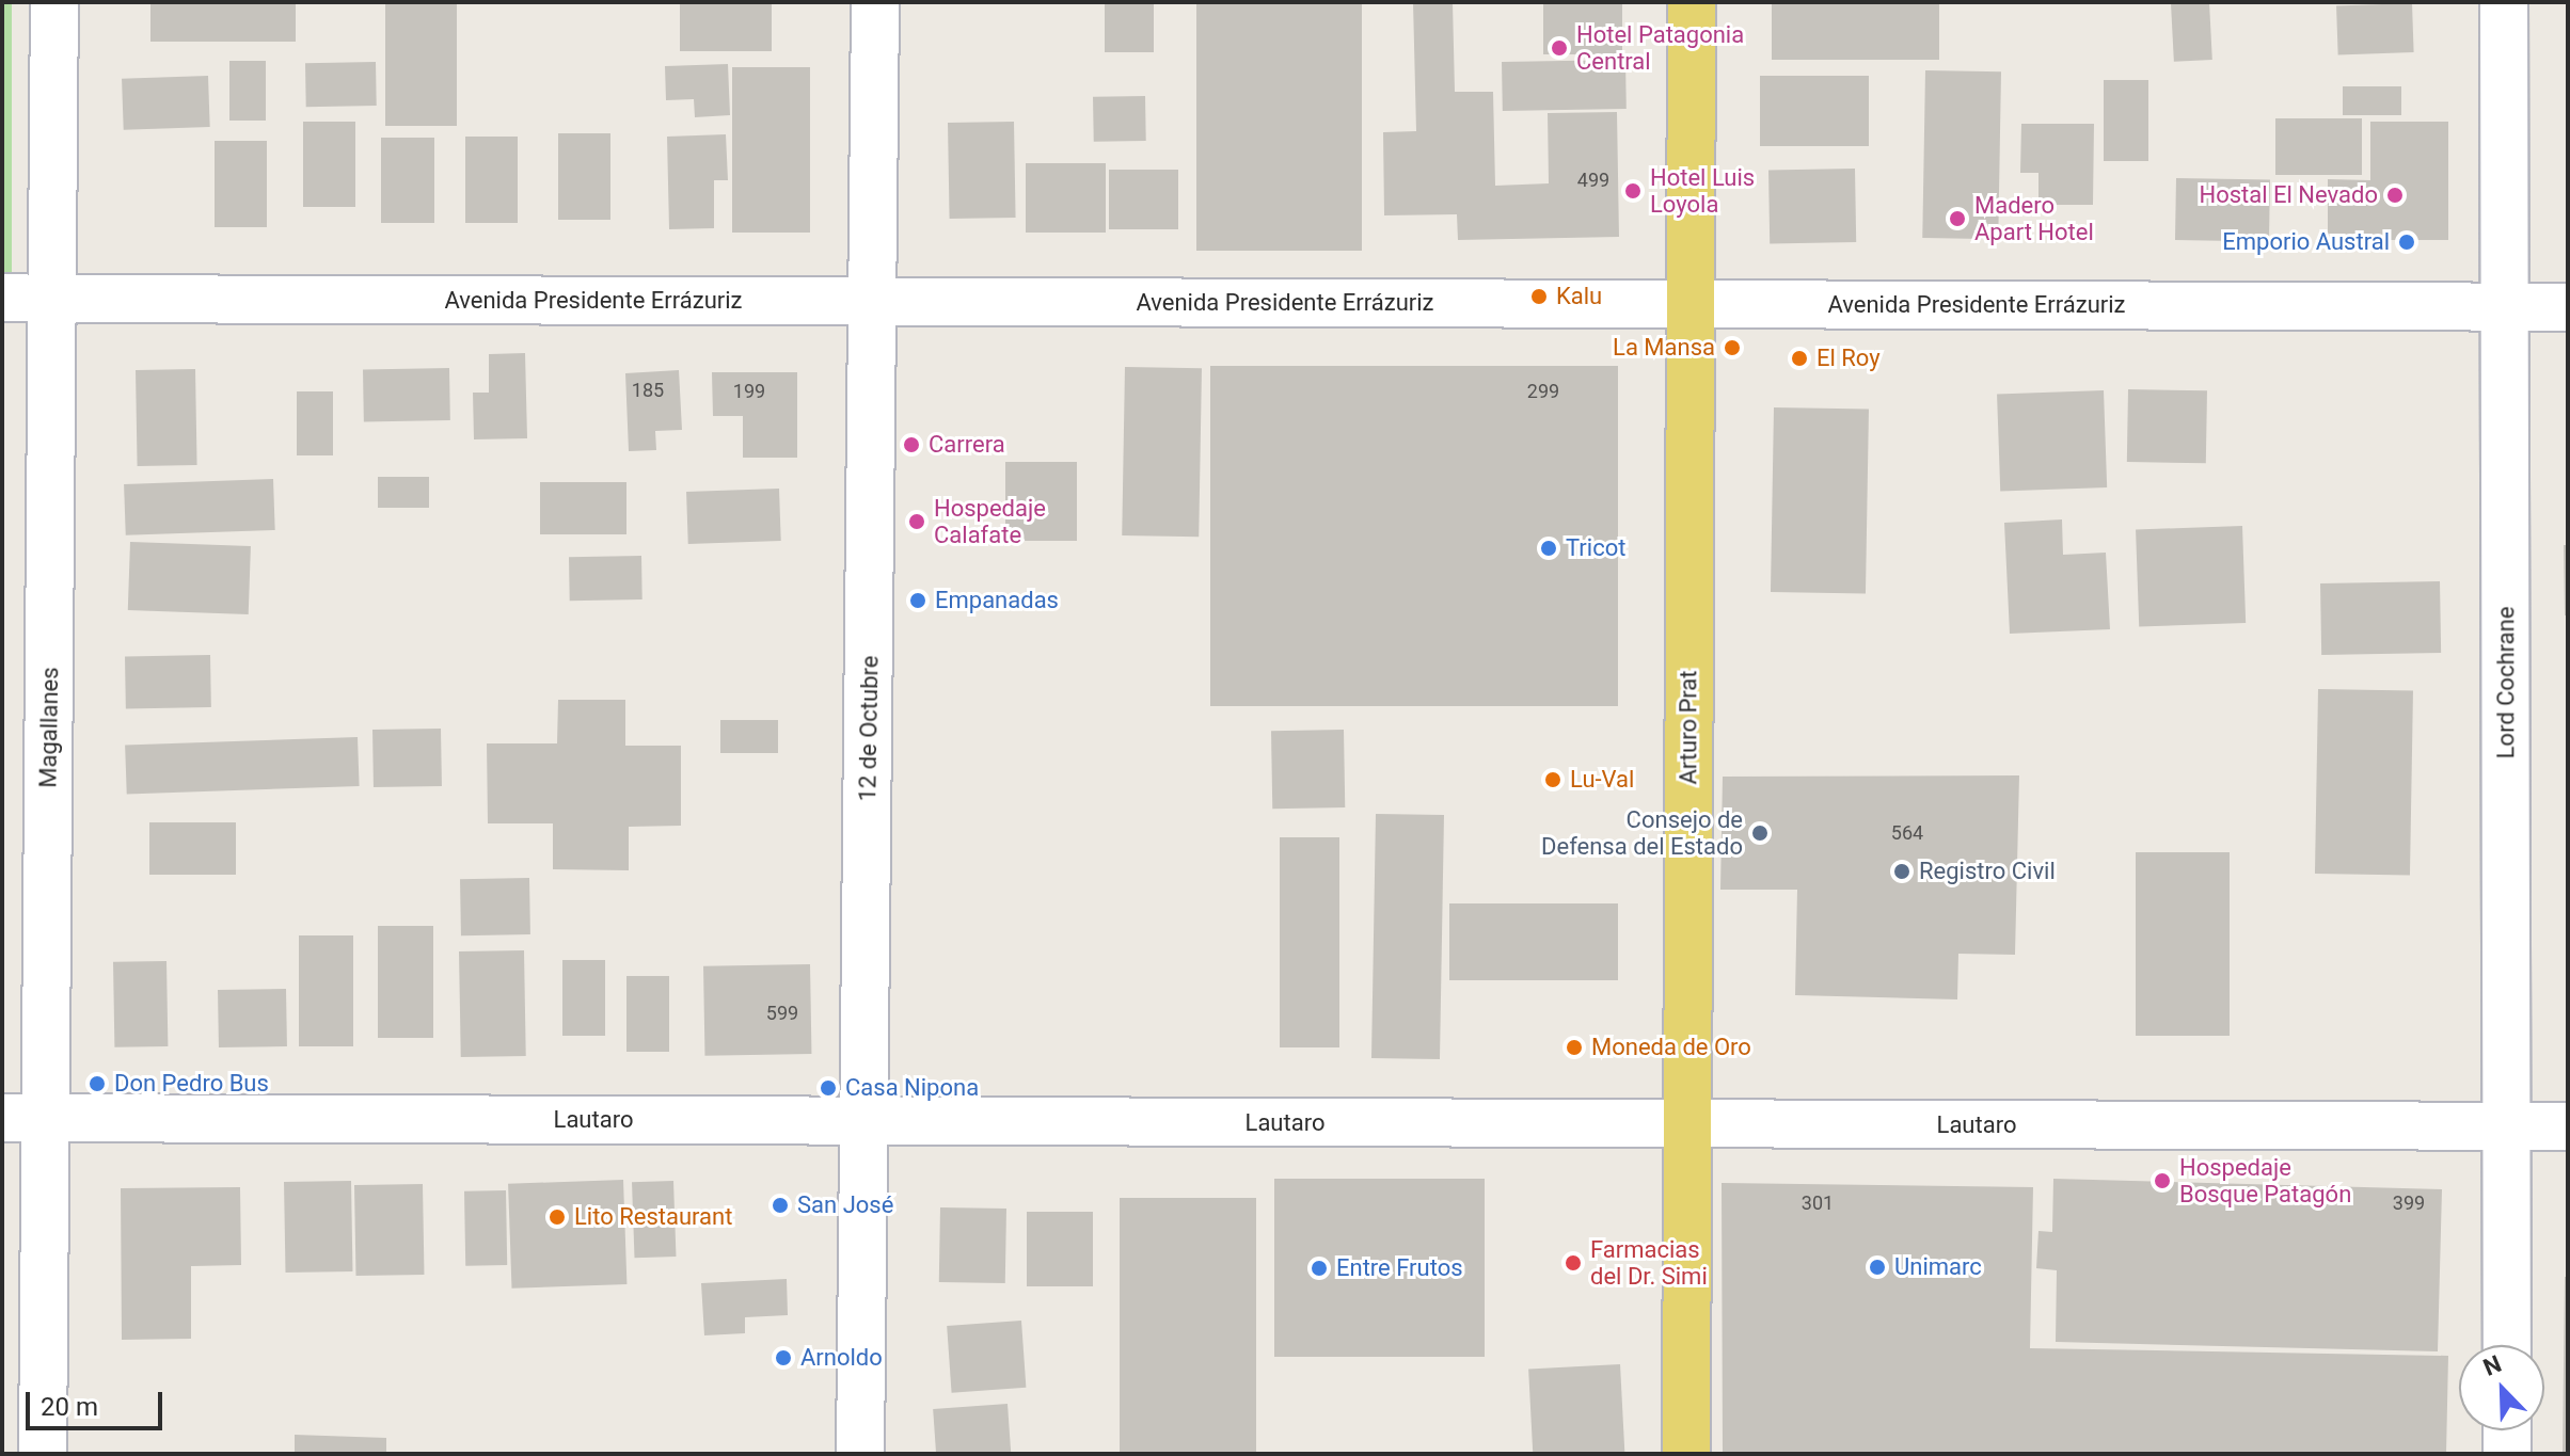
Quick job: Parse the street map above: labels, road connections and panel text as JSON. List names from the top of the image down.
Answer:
{
  "streets": {
    "main road": ["Arturo Prat"],
    "street": [
      "Avenida Presidente Errázuriz",
      "Lord Cochrane",
      "Magallanes",
      "12 de Octubre",
      "Lautaro"
    ]
  },
  "crossings": [
    ["Avenida Presidente Errázuriz", "Lord Cochrane"],
    ["Avenida Presidente Errázuriz", "Magallanes"],
    ["Avenida Presidente Errázuriz", "Arturo Prat"],
    ["Avenida Presidente Errázuriz", "12 de Octubre"],
    ["Lord Cochrane", "Lautaro"],
    ["Magallanes", "Lautaro"],
    ["Arturo Prat", "Lautaro"],
    ["12 de Octubre", "Lautaro"]
  ],
  "places": [
    "Hotel Patagonia Central",
    "Hotel Luis Loyola",
    "Hostal El Nevado",
    "Madero Apart Hotel",
    "Emporio Austral",
    "Kalu",
    "La Mansa",
    "El Roy",
    "Carrera",
    "Hospedaje Calafate",
    "Tricot",
    "Empanadas",
    "Lu-Val",
    "Consejo de Defensa del Estado",
    "Registro Civil",
    "Moneda de Oro",
    "Don Pedro Bus",
    "Casa Nipona",
    "Hospedaje Bosque Patagón",
    "San José",
    "Lito Restaurant",
    "Farmacias del Dr. Simi",
    "Unimarc",
    "Entre Frutos",
    "Arnoldo"
  ],
  "house_numbers": [
    "499",
    "185",
    "199",
    "299",
    "564",
    "599",
    "301",
    "399"
  ],
  "scale_bar": "20 m",
  "north": "top left"
}
